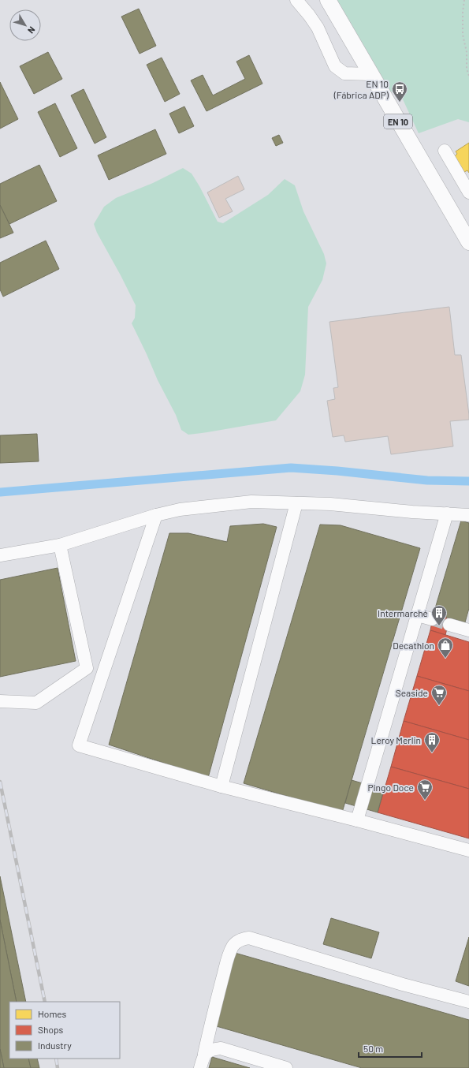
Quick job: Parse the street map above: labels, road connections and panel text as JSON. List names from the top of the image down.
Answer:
{
  "streets": {
    "main road": ["EN 10"]
  },
  "places": {
    "bus stop": ["EN 10 (Fábrica ADP)"],
    "building": ["Intermarché", "Leroy Merlin"],
    "shop": ["Decathlon"],
    "supermarket": ["Seaside", "Pingo Doce"]
  },
  "legend": ["Homes", "Shops", "Industry"],
  "scale_bar": "50 m",
  "north": "bottom right"
}
